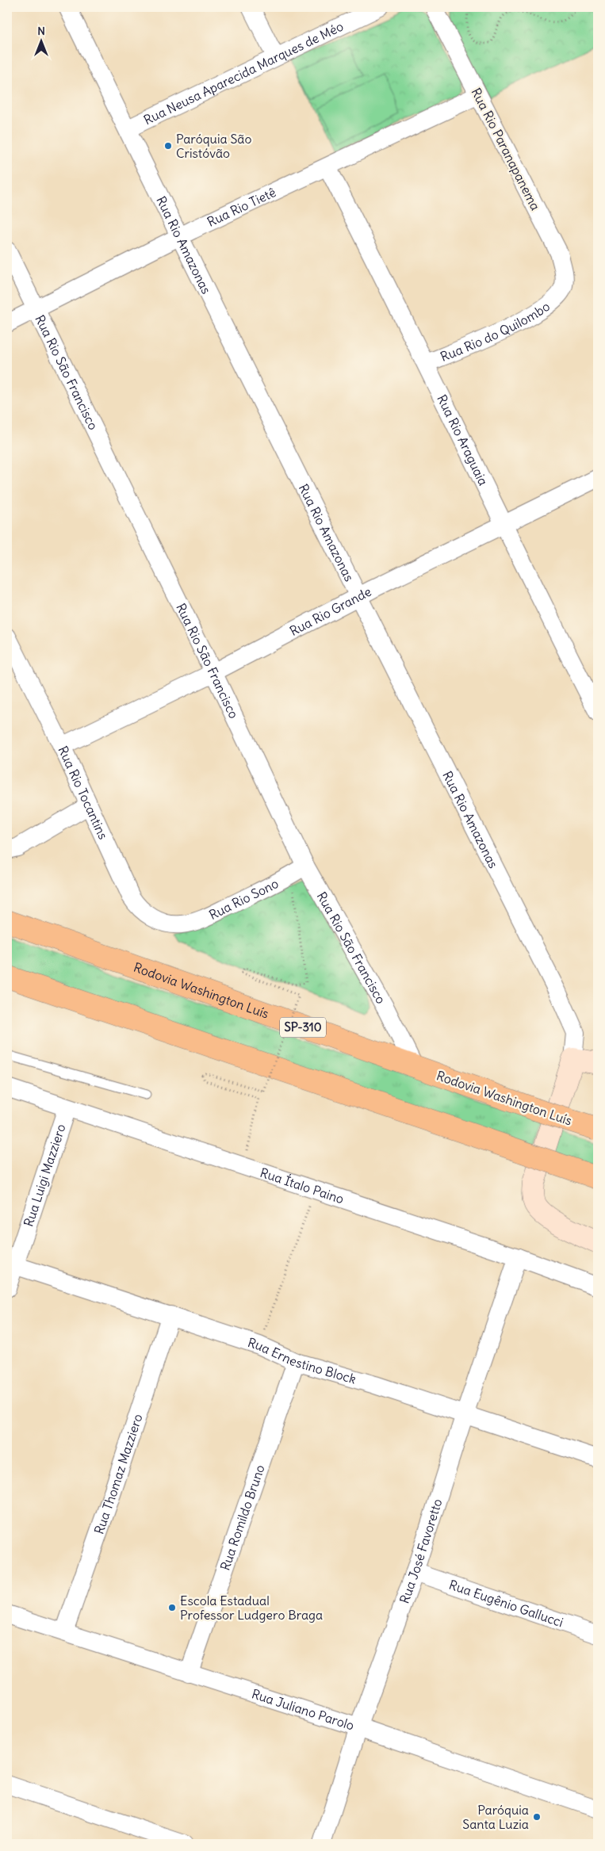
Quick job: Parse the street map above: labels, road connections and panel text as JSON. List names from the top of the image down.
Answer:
{
  "streets": {
    "highway": ["Rodovia Washington Luís", "SP-310"],
    "street": [
      "Rua Neusa Aparecida Marques de Méo",
      "Rua Rio Paranapanema",
      "Rua Rio Tietê",
      "Rua Rio Amazonas",
      "Rua Rio do Quilombo",
      "Rua Rio São Francisco",
      "Rua Rio Araguaia",
      "Rua Rio Grande",
      "Rua Rio Tocantins",
      "Rua Rio Sono",
      "Rua Luigi Mazziero",
      "Rua Ítalo Paino",
      "Rua Ernestino Block",
      "Rua Thomaz Mazziero",
      "Rua Romildo Bruno",
      "Rua José Favoretto",
      "Rua Eugênio Gallucci",
      "Rua Juliano Parolo"
    ]
  },
  "crossings": [
    ["Rua Neusa Aparecida Marques de Méo", "Rua Rio Amazonas"],
    ["Rua Rio Paranapanema", "Rua Rio Tietê"],
    ["Rua Rio Paranapanema", "Rua Rio do Quilombo"],
    ["Rua Rio Tietê", "Rua Rio Amazonas"],
    ["Rua Rio Tietê", "Rua Rio São Francisco"],
    ["Rua Rio Tietê", "Rua Rio Araguaia"],
    ["Rua Rio Amazonas", "Rua Rio Grande"],
    ["Rua Rio do Quilombo", "Rua Rio Araguaia"],
    ["Rua Rio São Francisco", "Rua Rio Grande"],
    ["Rua Rio São Francisco", "Rua Rio Sono"],
    ["Rua Rio São Francisco", "Rodovia Washington Luís"],
    ["Rua Rio Araguaia", "Rua Rio Grande"],
    ["Rua Rio Grande", "Rua Rio Tocantins"],
    ["Rua Rio Tocantins", "Rua Rio Sono"],
    ["Rua Luigi Mazziero", "Rua Ítalo Paino"],
    ["Rua Luigi Mazziero", "Rua Ernestino Block"],
    ["Rua Ítalo Paino", "Rua José Favoretto"],
    ["Rua Ernestino Block", "Rua Thomaz Mazziero"],
    ["Rua Ernestino Block", "Rua Romildo Bruno"],
    ["Rua Ernestino Block", "Rua José Favoretto"],
    ["Rua Thomaz Mazziero", "Rua Juliano Parolo"],
    ["Rua Romildo Bruno", "Rua Juliano Parolo"],
    ["Rua José Favoretto", "Rua Eugênio Gallucci"],
    ["Rua José Favoretto", "Rua Juliano Parolo"]
  ],
  "places": ["Paróquia São Cristóvão", "Escola Estadual Professor Ludgero Braga", "Paróquia Santa Luzia"],
  "north": "top"
}
